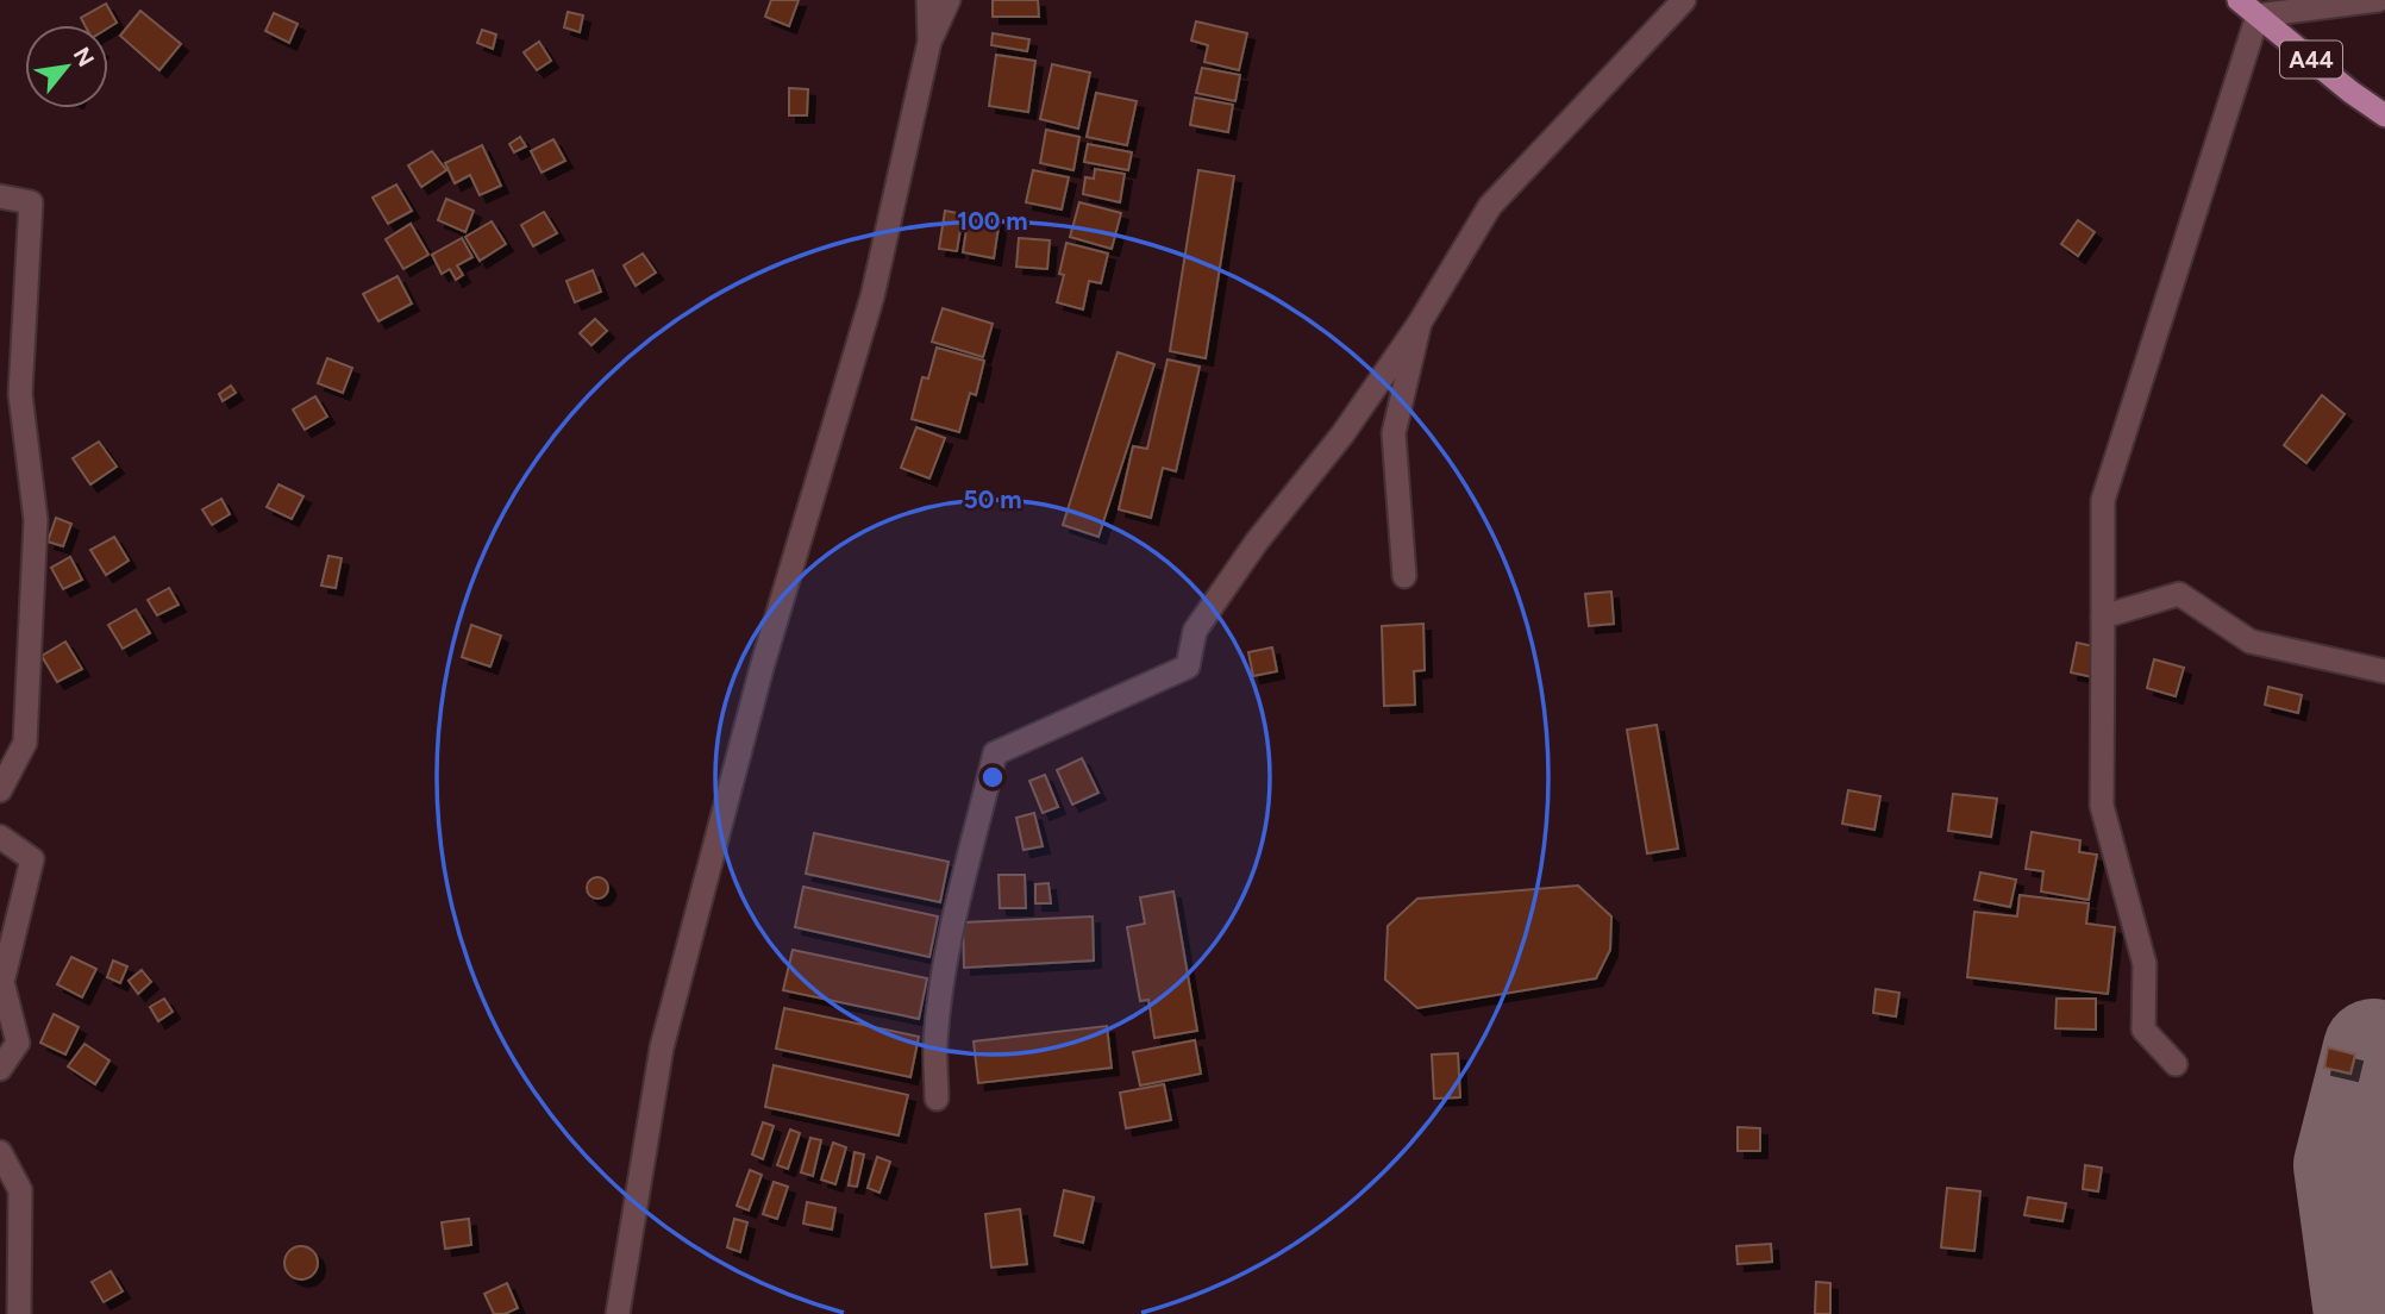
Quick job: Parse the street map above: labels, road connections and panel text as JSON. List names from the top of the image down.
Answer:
{
  "streets": {
    "main road": ["A44"]
  },
  "north": "top right",
  "rings": ["100 m", "50 m"]
}
